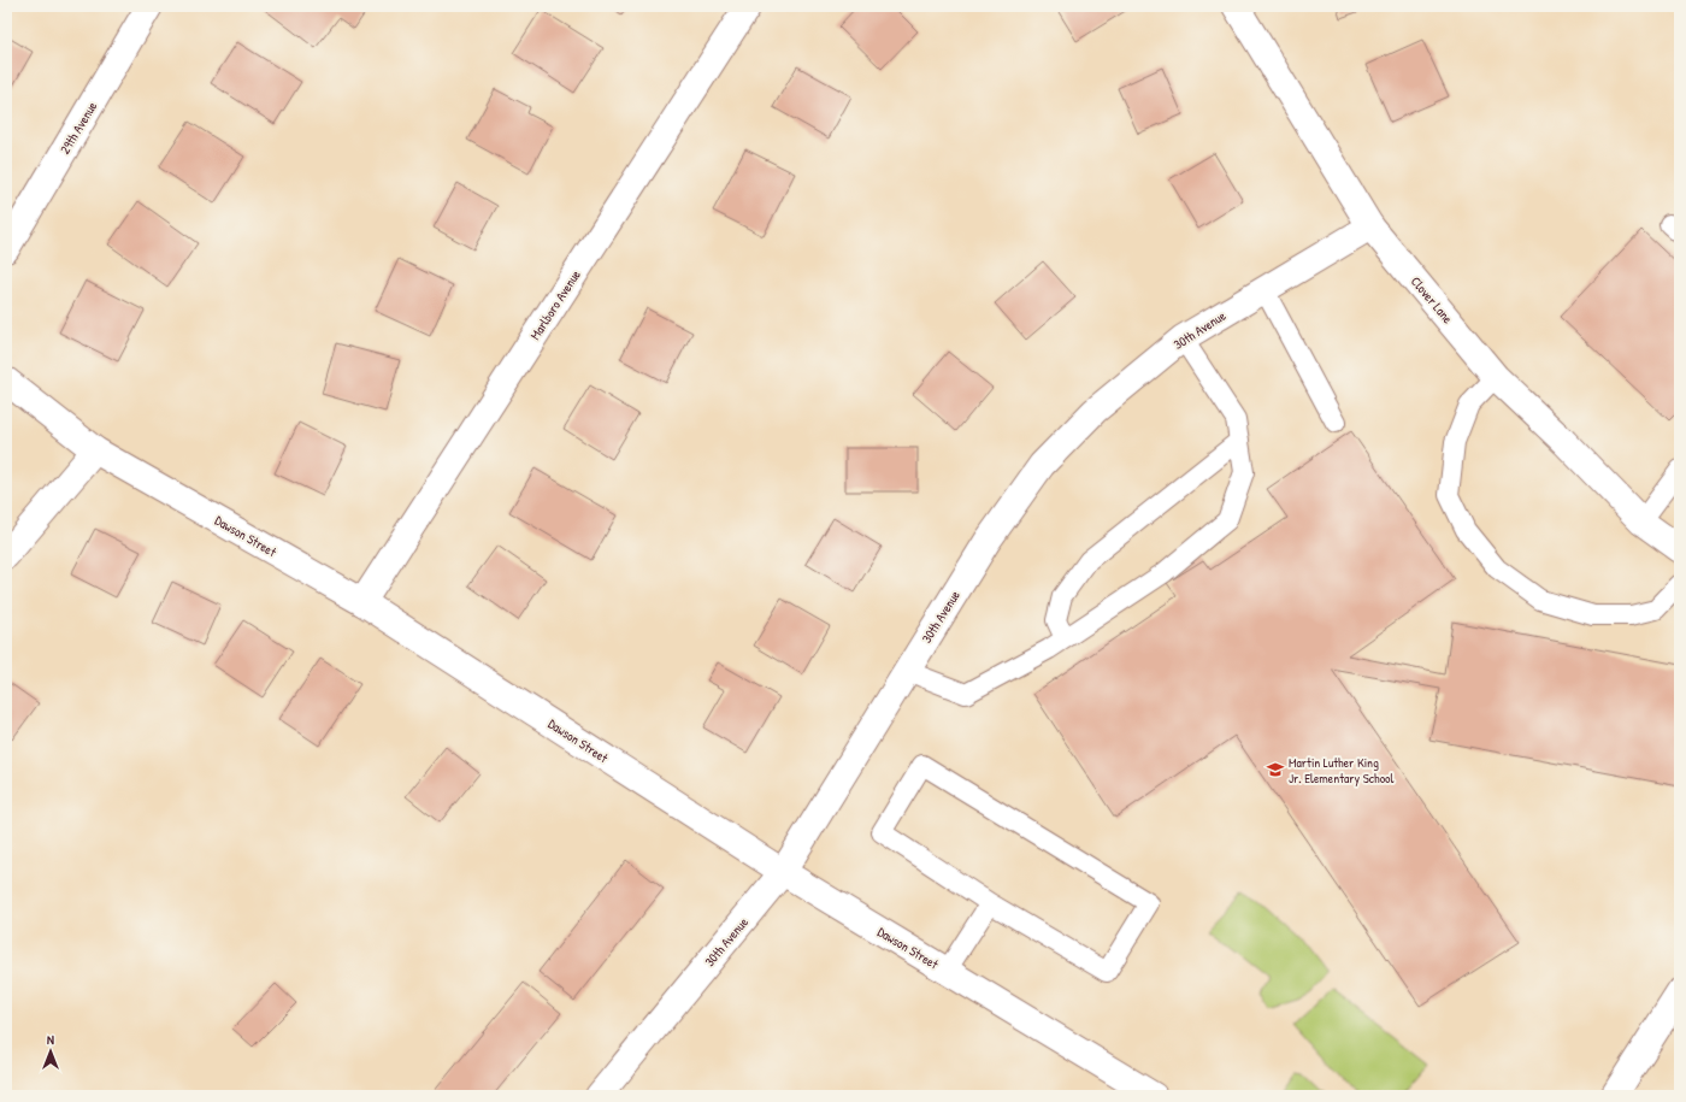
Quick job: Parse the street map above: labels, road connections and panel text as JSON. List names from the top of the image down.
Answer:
{
  "streets": {
    "street": [
      "29th Avenue",
      "Clover Lane",
      "Marlboro Avenue",
      "30th Avenue",
      "Dawson Street"
    ]
  },
  "crossings": [
    ["Clover Lane", "30th Avenue"],
    ["Marlboro Avenue", "Dawson Street"],
    ["30th Avenue", "Dawson Street"]
  ],
  "places": {
    "school or university": ["Martin Luther King Jr. Elementary School"]
  },
  "north": "top"
}
